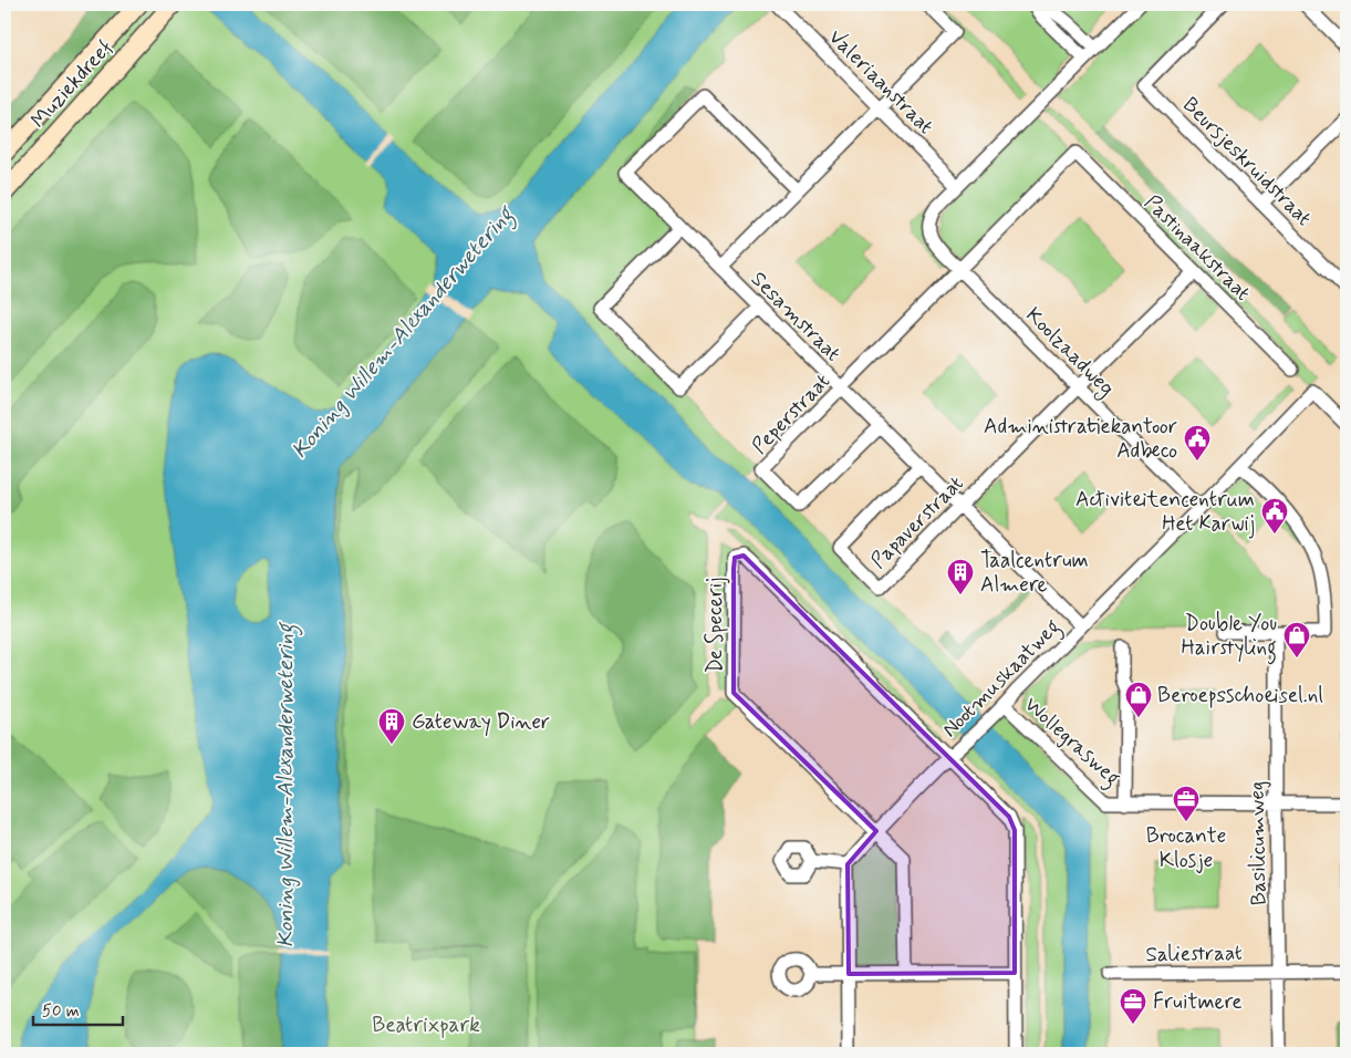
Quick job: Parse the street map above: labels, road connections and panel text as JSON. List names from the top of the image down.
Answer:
{
  "streets": {
    "main road": ["Muziekdreef"],
    "street": [
      "Valeriaanstraat",
      "Beursjeskruidstraat",
      "Pastinaakstraat",
      "Sesamstraat",
      "Koolzaadweg",
      "Peperstraat",
      "Papaverstraat",
      "De Specerij",
      "Nootmuskaatweg",
      "Wollegrasweg",
      "Basilicumweg",
      "Saliestraat"
    ]
  },
  "crossings": [
    ["Valeriaanstraat", "Sesamstraat"],
    ["Valeriaanstraat", "Koolzaadweg"],
    ["Pastinaakstraat", "Koolzaadweg"],
    ["Pastinaakstraat", "Peperstraat"],
    ["Pastinaakstraat", "Papaverstraat"],
    ["Sesamstraat", "Peperstraat"],
    ["Sesamstraat", "Papaverstraat"],
    ["Sesamstraat", "Nootmuskaatweg"],
    ["Koolzaadweg", "Peperstraat"],
    ["Koolzaadweg", "Papaverstraat"],
    ["Koolzaadweg", "Nootmuskaatweg"],
    ["De Specerij", "Nootmuskaatweg"],
    ["Nootmuskaatweg", "Wollegrasweg"],
    ["Wollegrasweg", "Basilicumweg"],
    ["Basilicumweg", "Saliestraat"]
  ],
  "water": ["Koning Willem-Alexanderwetering"],
  "parks": ["Beatrixpark"],
  "places": {
    "public building": ["Administratiekantoor Adbeco", "Activiteitencentrum Het Karwij"],
    "building": ["Taalcentrum Almere", "Gateway Diner"],
    "shop": ["Double You Hairstyling", "Beroepsschoeisel.nl"],
    "office": ["Brocante Klosje", "Fruitmere"]
  },
  "scale_bar": "50 m"
}
